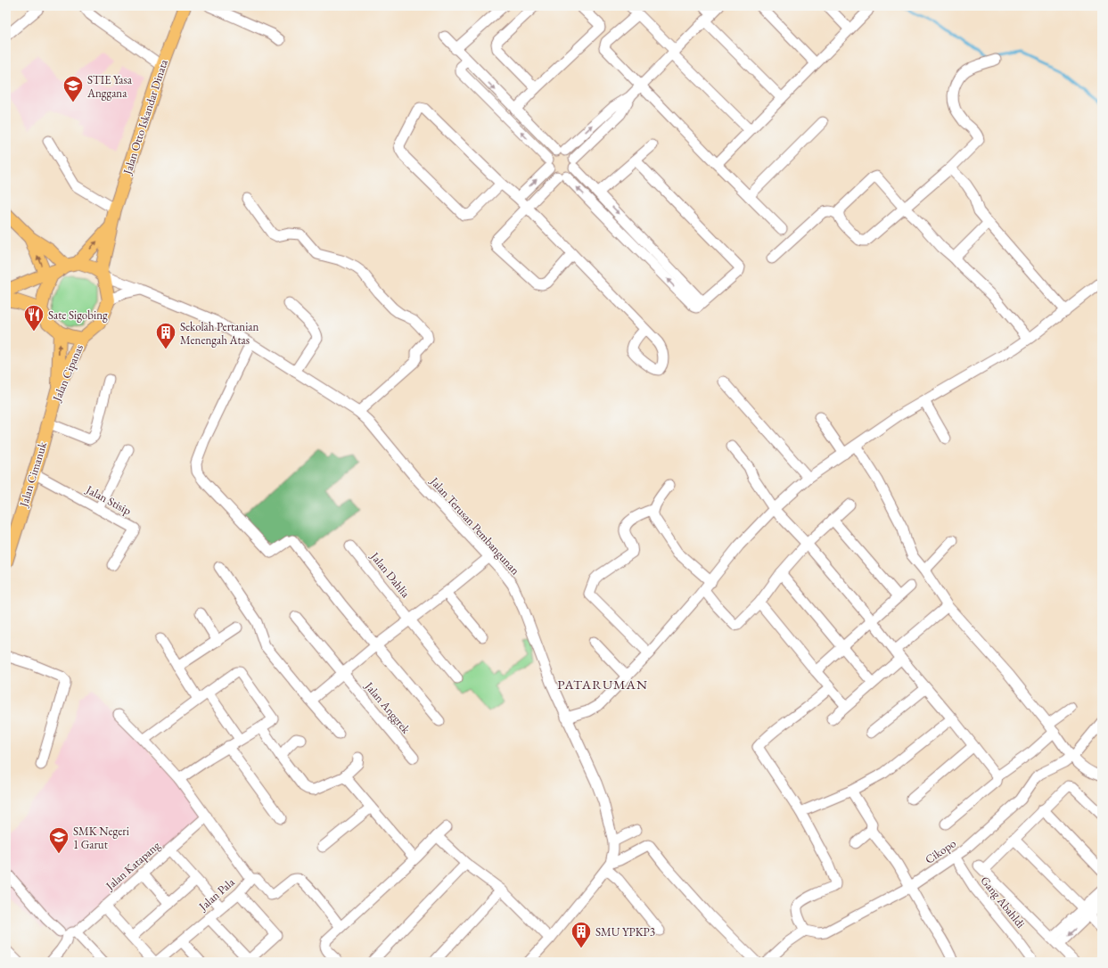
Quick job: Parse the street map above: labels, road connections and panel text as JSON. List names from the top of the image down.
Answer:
{
  "streets": {
    "main road": ["Jalan Otto Iskandar Dinata", "Jalan Cipanas", "Jalan Cimanuk"],
    "street": [
      "Jalan Stisip",
      "Jalan Terusan Pembangunan",
      "Jalan Dahlia",
      "Jalan Anggrek",
      "Cikopo",
      "Jalan Katapang",
      "Jalan Pala",
      "Gang Abahldi"
    ]
  },
  "crossings": [
    ["Jalan Cipanas", "Jalan Cimanuk"],
    ["Jalan Cipanas", "Jalan Terusan Pembangunan"],
    ["Jalan Cimanuk", "Jalan Stisip"],
    ["Cikopo", "Gang Abahldi"],
    ["Jalan Katapang", "Jalan Pala"]
  ],
  "districts": ["PATARUMAN"],
  "places": {
    "school or university": ["STIE Yasa Anggana", "SMK Negeri 1 Garut"],
    "restaurant": ["Sate Sigobing"],
    "building": ["Sekolah Pertanian Menengah Atas", "SMU YPKP3"]
  }
}
